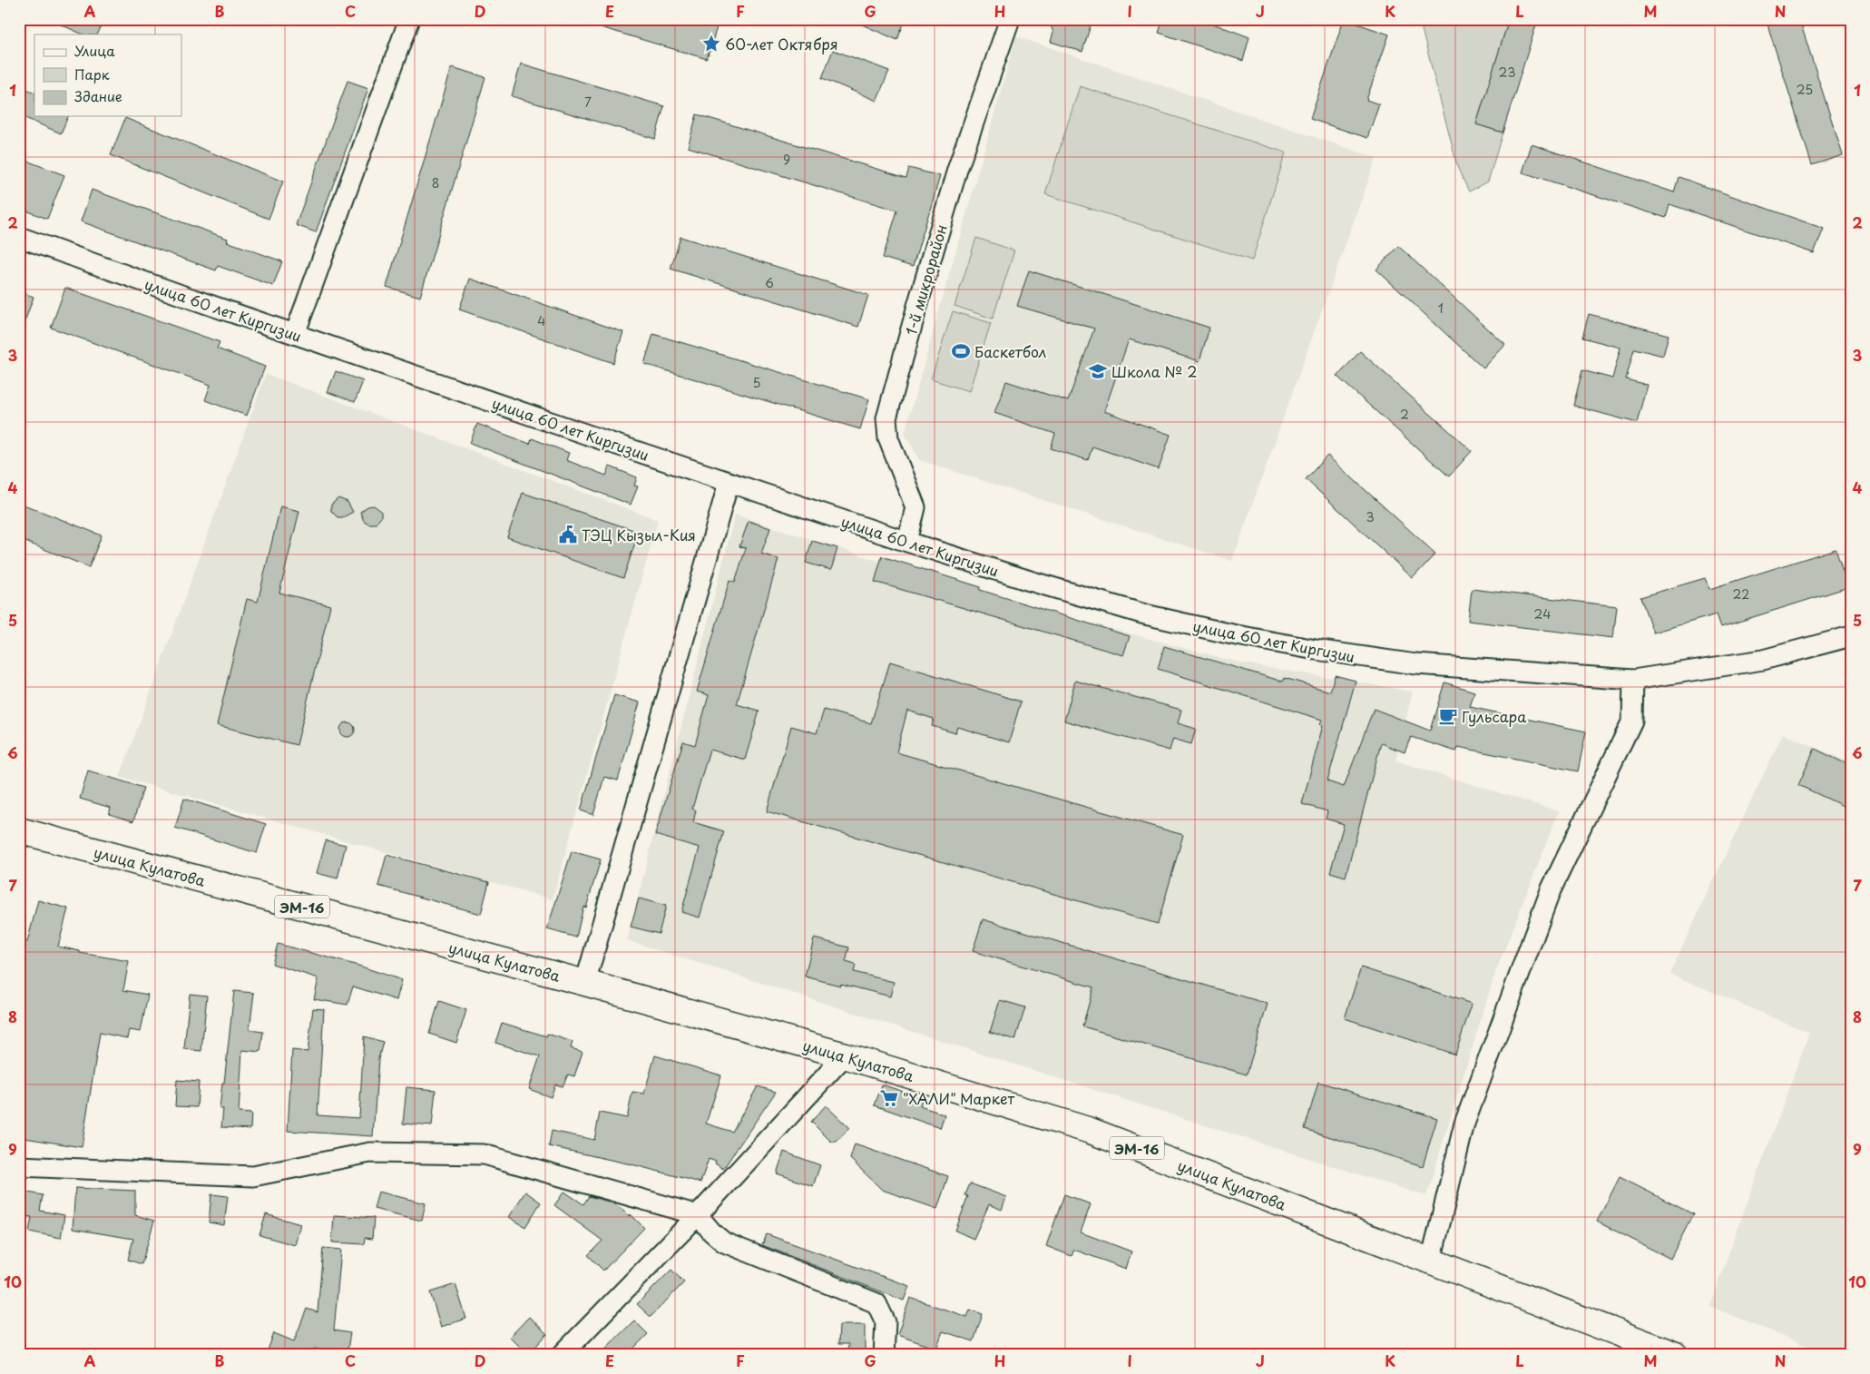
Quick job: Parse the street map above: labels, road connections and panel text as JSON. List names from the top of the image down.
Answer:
{
  "streets": {
    "highway": ["улица Кулатова", "ЭМ-16"],
    "street": ["1-й микрорайон", "улица 60 лет Киргизии"]
  },
  "crossings": [
    ["1-й микрорайон", "улица 60 лет Киргизии"]
  ],
  "places": {
    "place": ["60-лет Октября"],
    "sports": ["Баскетбол"],
    "school or university": ["Школа № 2"],
    "public building": ["ТЭЦ Кызыл-Кия"],
    "cafe": ["Гульсара"],
    "supermarket": ["\"ХАЛИ\" Маркет"]
  },
  "house_numbers": [
    "23",
    "25",
    "7",
    "9",
    "8",
    "6",
    "1",
    "4",
    "5",
    "2",
    "3",
    "22",
    "24"
  ],
  "legend": ["Улица", "Парк", "Здание"],
  "grid": {
    "columns": [
      "A",
      "B",
      "C",
      "D",
      "E",
      "F",
      "G",
      "H",
      "I",
      "J",
      "K",
      "L",
      "M",
      "N"
    ],
    "rows": [
      "1",
      "2",
      "3",
      "4",
      "5",
      "6",
      "7",
      "8",
      "9",
      "10"
    ]
  }
}
